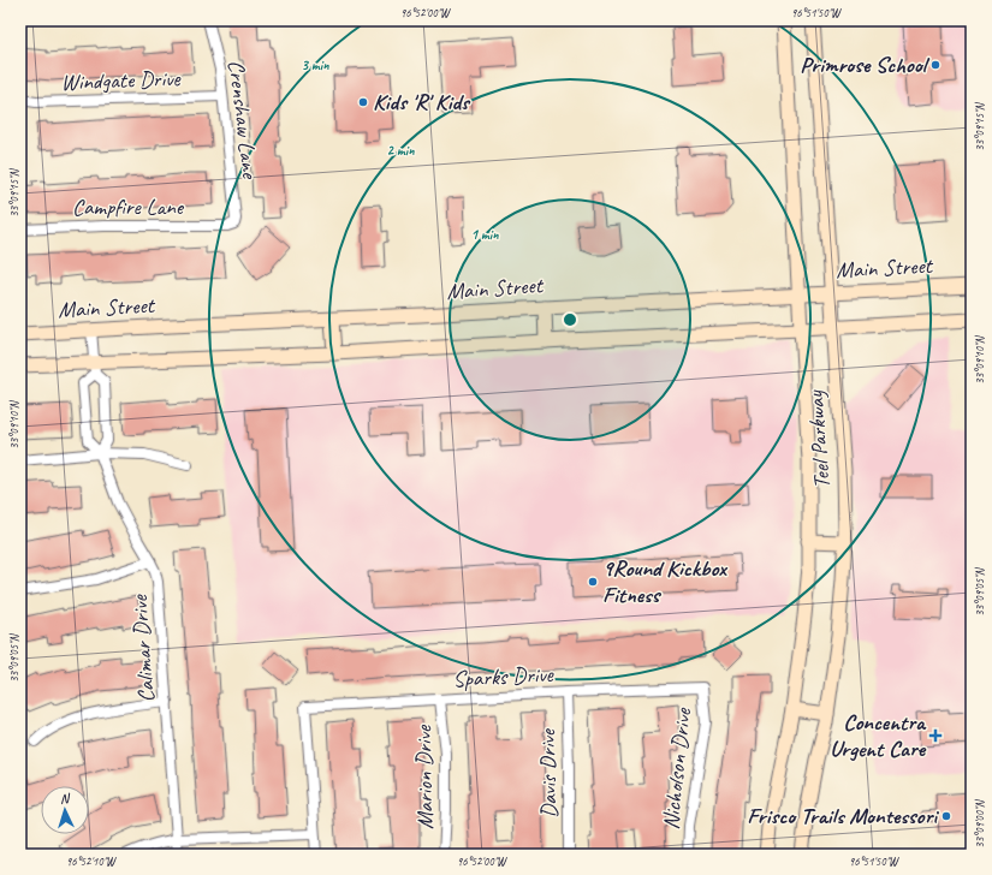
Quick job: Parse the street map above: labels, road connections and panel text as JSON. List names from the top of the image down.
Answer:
{
  "streets": {
    "main road": ["Main Street", "Teel Parkway"],
    "street": [
      "Windgate Drive",
      "Crenshaw Lane",
      "Campfire Lane",
      "Calimar Drive",
      "Sparks Drive",
      "Nicholson Drive",
      "Davis Drive",
      "Marion Drive"
    ]
  },
  "crossings": [
    ["Windgate Drive", "Crenshaw Lane"],
    ["Crenshaw Lane", "Campfire Lane"],
    ["Main Street", "Teel Parkway"],
    ["Sparks Drive", "Nicholson Drive"],
    ["Sparks Drive", "Davis Drive"],
    ["Sparks Drive", "Marion Drive"]
  ],
  "places": {
    "other": [
      "Primrose School",
      "Kids 'R' Kids",
      "9Round Kickbox Fitness",
      "Frisco Trails Montessori"
    ],
    "health": ["Concentra Urgent Care"]
  },
  "north": "top",
  "coordinates": [
    "96°52'00\"W",
    "96°51'50\"W",
    "33°09'15\"N",
    "33°09'10\"N",
    "33°09'05\"N",
    "33°09'00\"N",
    "96°52'10\"W"
  ],
  "rings": ["3 min", "2 min", "1 min"]
}
